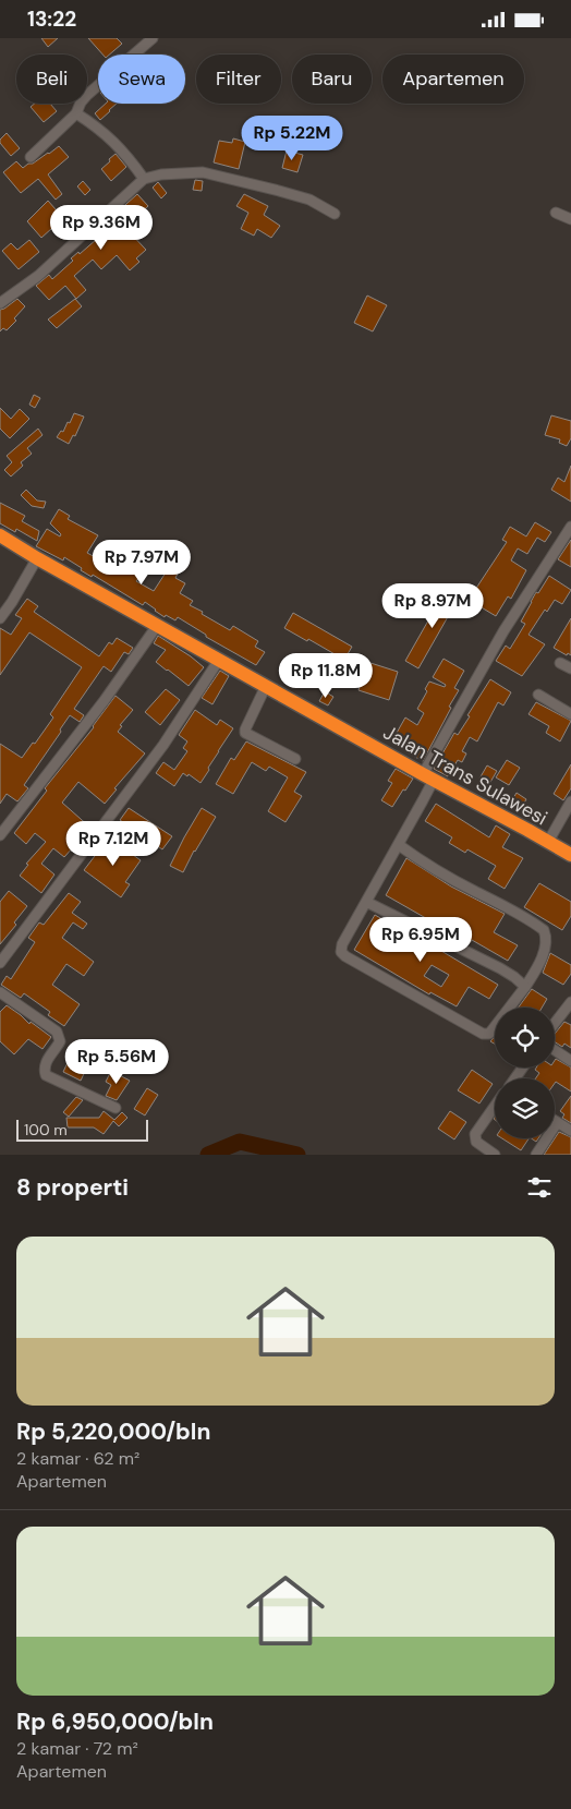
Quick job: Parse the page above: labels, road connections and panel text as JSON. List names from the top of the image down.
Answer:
{
  "streets": {
    "highway": ["Jalan Trans Sulawesi"]
  },
  "scale_bar": "100 m",
  "page": {
    "status": "13:22",
    "chip": [
      "Beli",
      "Sewa",
      "Filter",
      "Baru",
      "Apartemen"
    ],
    "price": [
      "Rp 5.22M",
      "Rp 9.36M",
      "Rp 7.97M",
      "Rp 8.97M",
      "Rp 11.8M",
      "Rp 7.12M",
      "Rp 6.95M",
      "Rp 5.56M"
    ],
    "scale": "100 m",
    "heading": "8 properti",
    "list": [
      {
        "name": "Rp 5,220,000/bln",
        "note": "2 kamar · 62 m² · Apartemen"
      },
      {
        "name": "Rp 6,950,000/bln",
        "note": "2 kamar · 72 m² · Apartemen"
      }
    ]
  }
}
